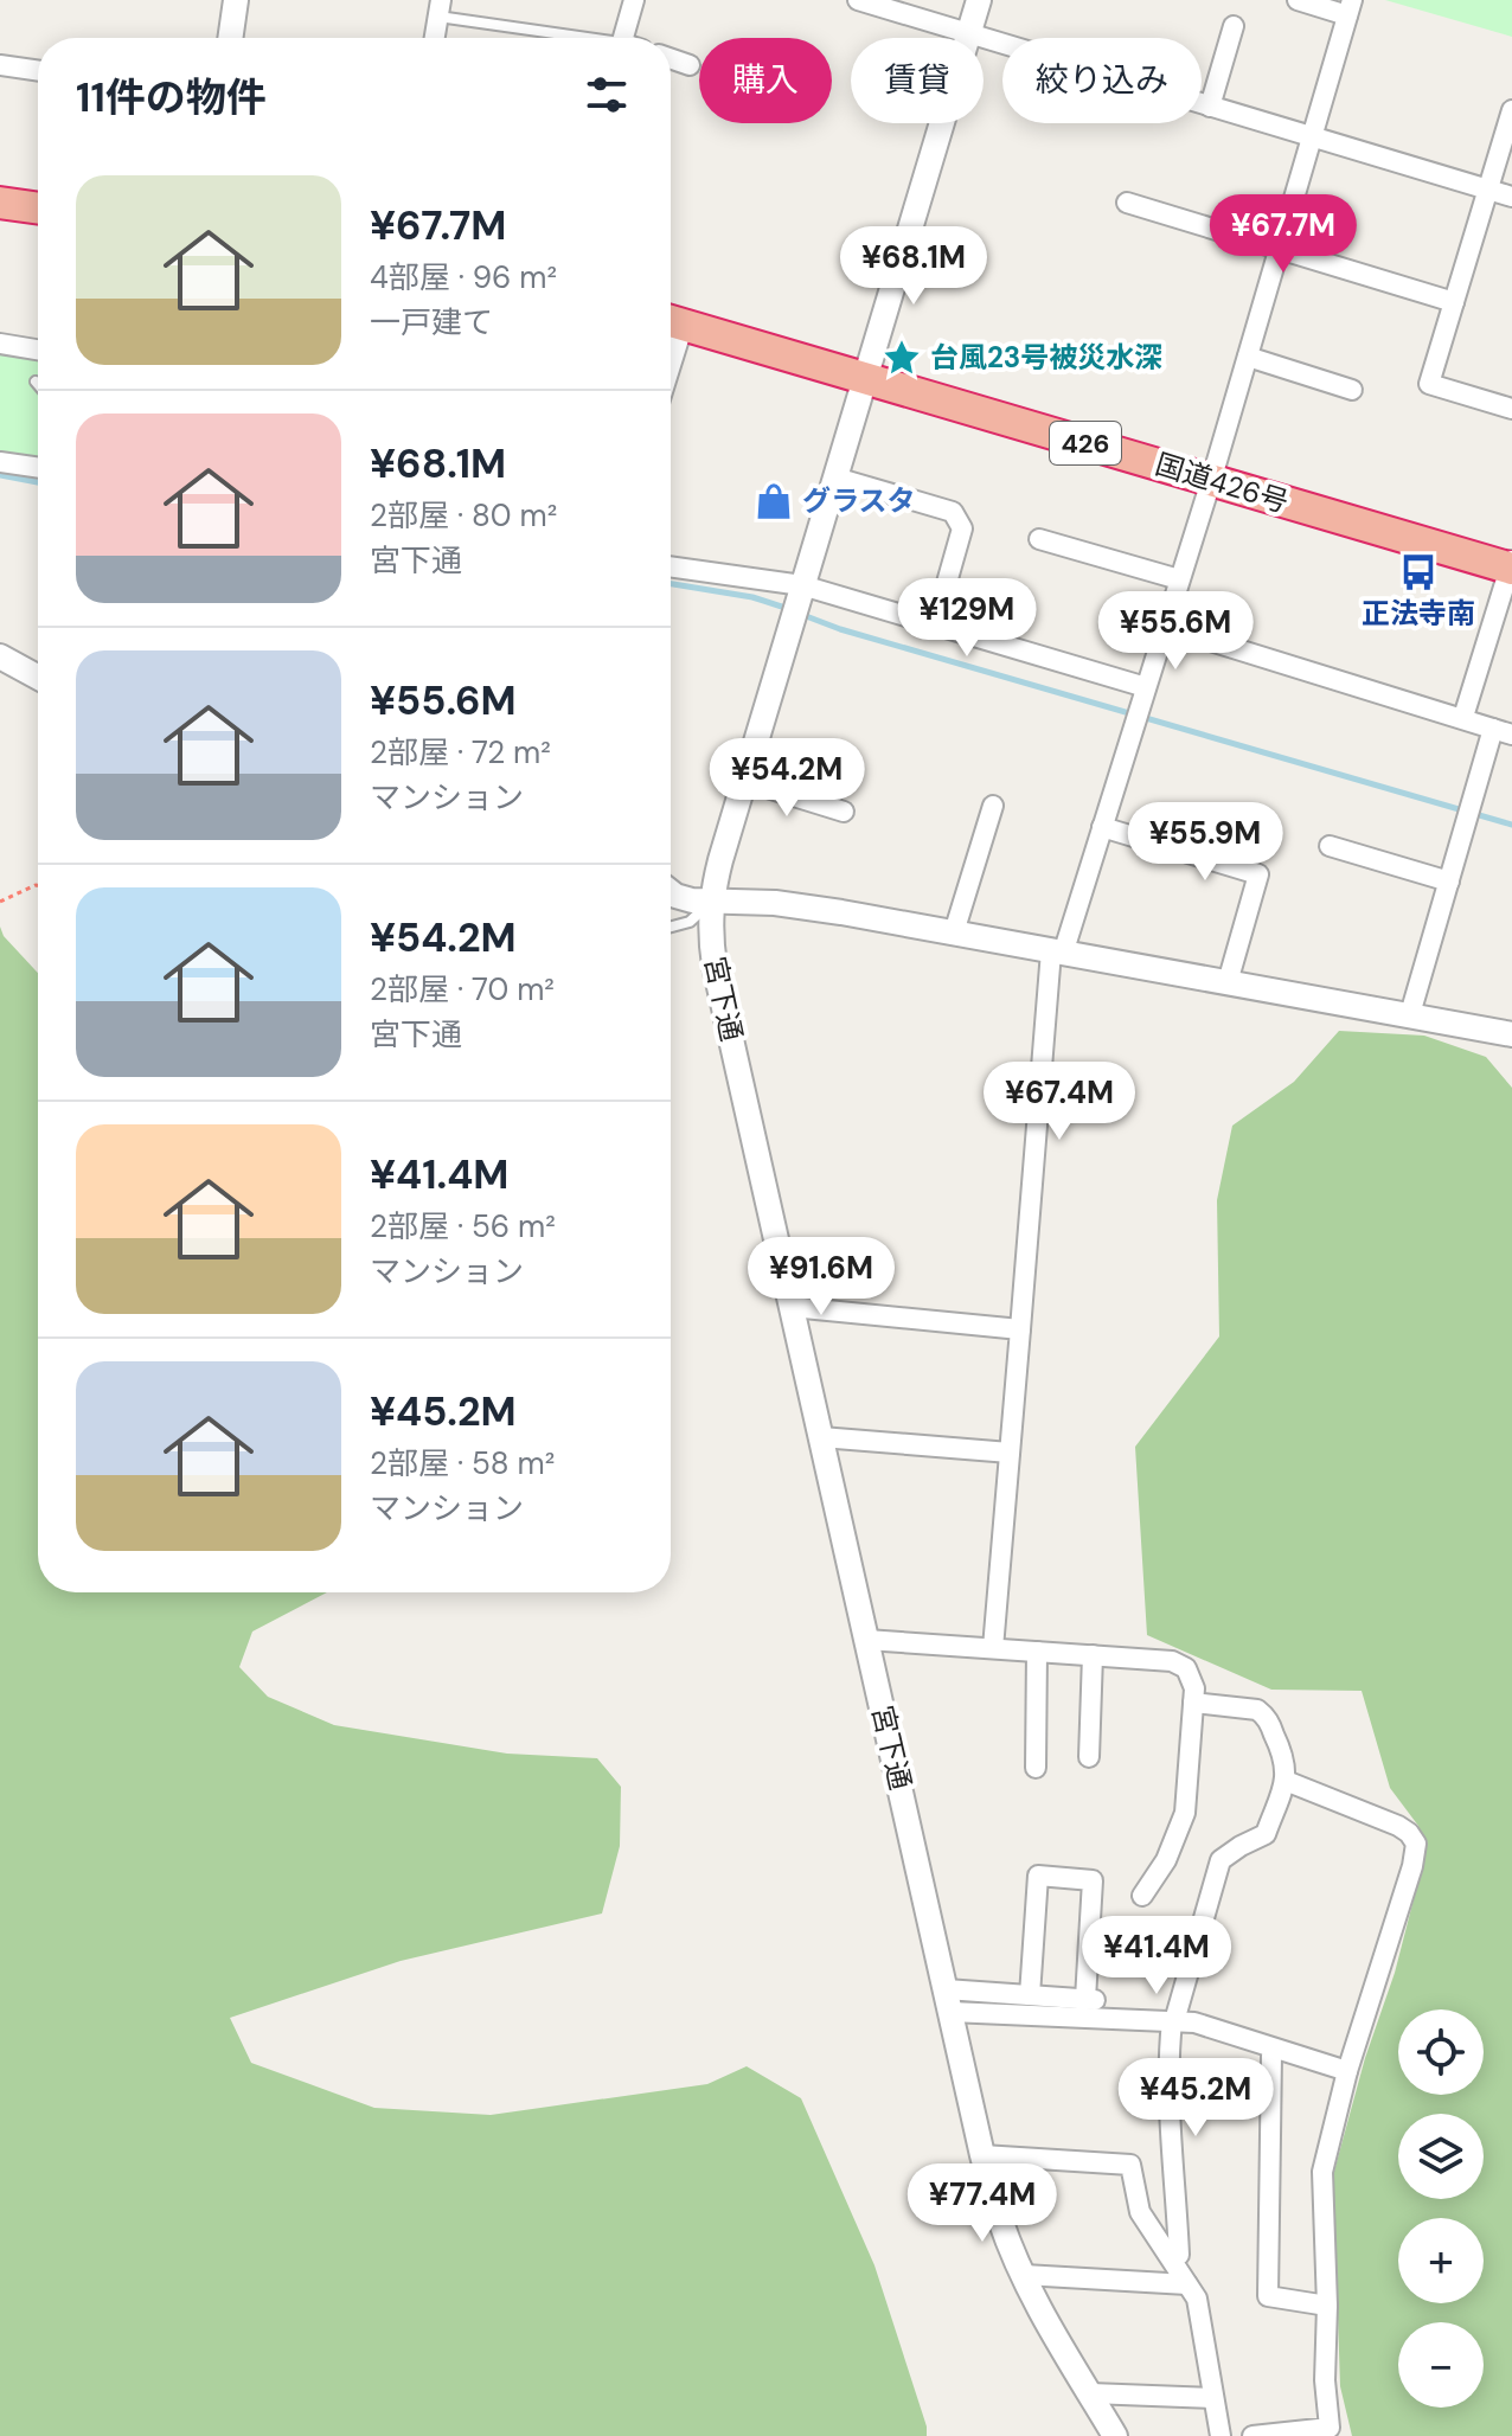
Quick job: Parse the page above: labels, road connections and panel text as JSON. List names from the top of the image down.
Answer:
{
  "streets": {
    "highway": ["426", "国道426号"],
    "street": ["宮下通"]
  },
  "crossings": [
    ["国道426号", "宮下通"]
  ],
  "places": {
    "place": ["台風23号被災水深"],
    "shop": ["グラスタ"],
    "bus stop": ["正法寺南"]
  },
  "page": {
    "chip": ["購入", "賃貸", "絞り込み"],
    "heading": "11件の物件",
    "list": [
      {
        "name": "¥67.7M",
        "note": "4部屋 · 96 m² · 一戸建て"
      },
      {
        "name": "¥68.1M",
        "note": "2部屋 · 80 m² · 宮下通"
      },
      {
        "name": "¥55.6M",
        "note": "2部屋 · 72 m² · マンション"
      },
      {
        "name": "¥54.2M",
        "note": "2部屋 · 70 m² · 宮下通"
      },
      {
        "name": "¥41.4M",
        "note": "2部屋 · 56 m² · マンション"
      },
      {
        "name": "¥45.2M",
        "note": "2部屋 · 58 m² · マンション"
      }
    ],
    "price": [
      "¥67.7M",
      "¥68.1M",
      "¥129M",
      "¥55.6M",
      "¥54.2M",
      "¥55.9M",
      "¥67.4M",
      "¥91.6M",
      "¥41.4M",
      "¥45.2M",
      "¥77.4M"
    ],
    "map_buttons": ["+", "−"]
  }
}
